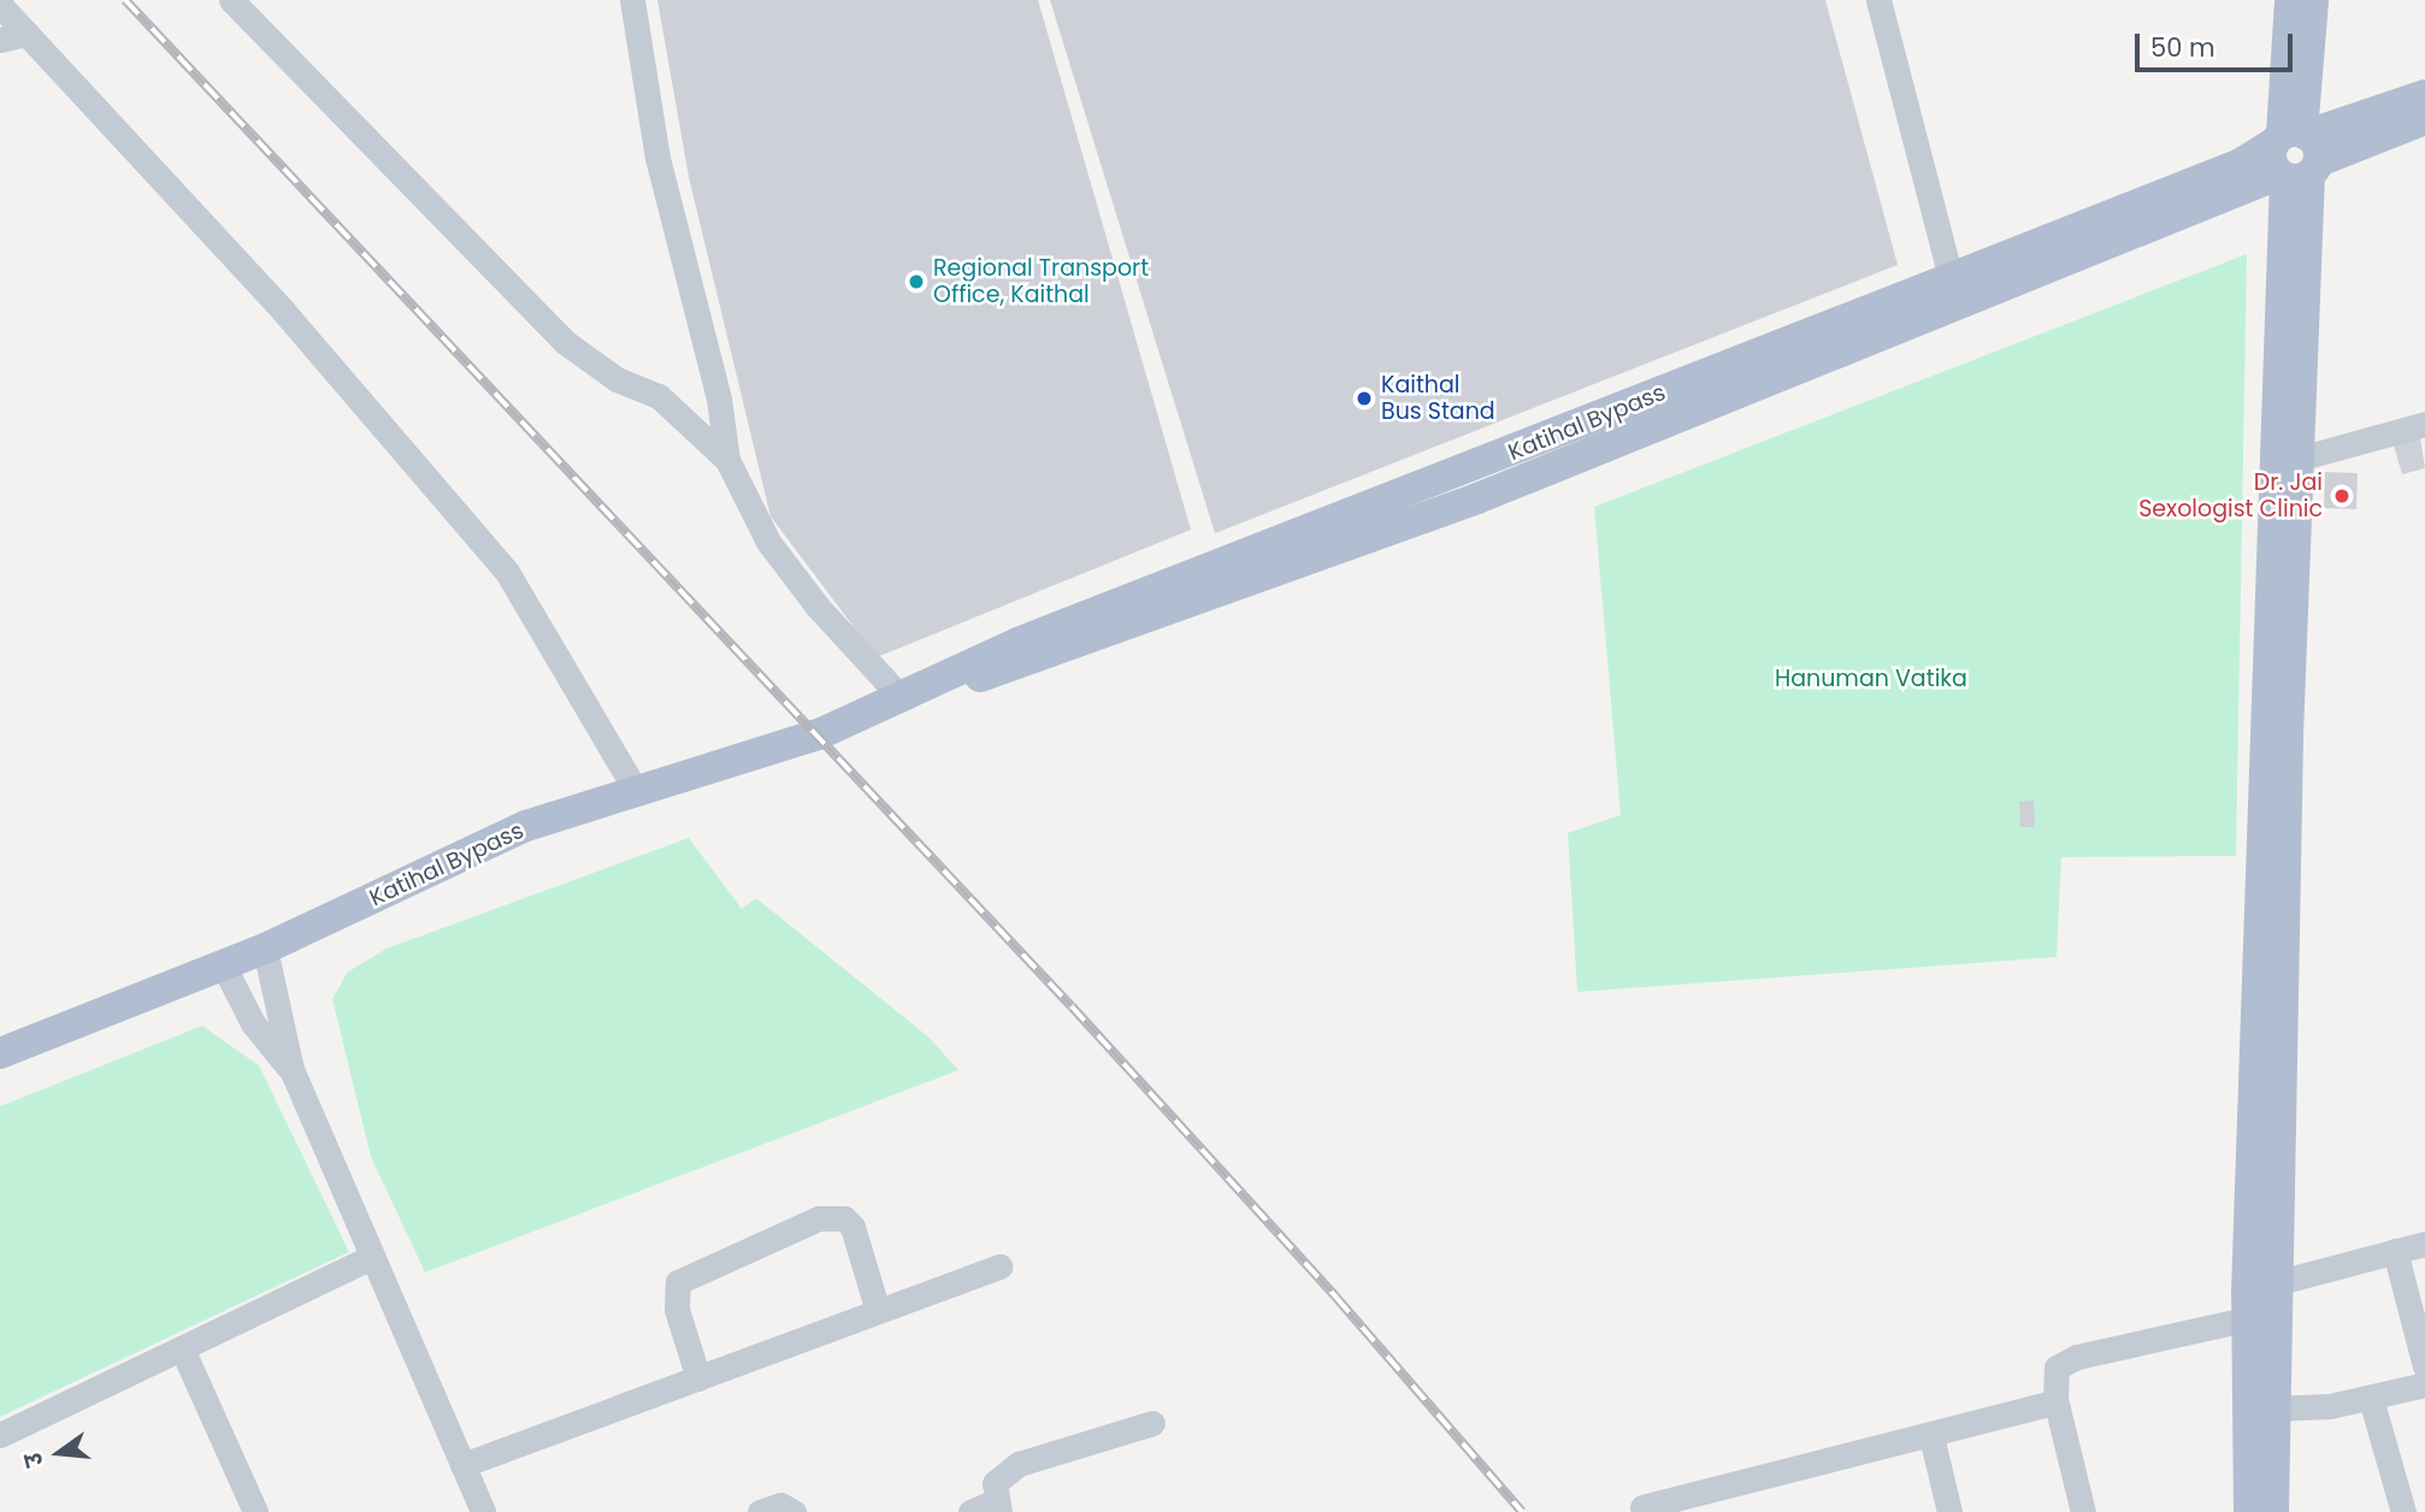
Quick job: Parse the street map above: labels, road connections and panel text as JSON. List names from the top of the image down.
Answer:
{
  "streets": {
    "main road": ["Katihal Bypass"]
  },
  "parks": ["Hanuman Vatika"],
  "places": ["Regional Transport Office, Kaithal", "Kaithal Bus Stand", "Dr. Jai Sexologist Clinic"],
  "scale_bar": "50 m",
  "north": "left"
}
